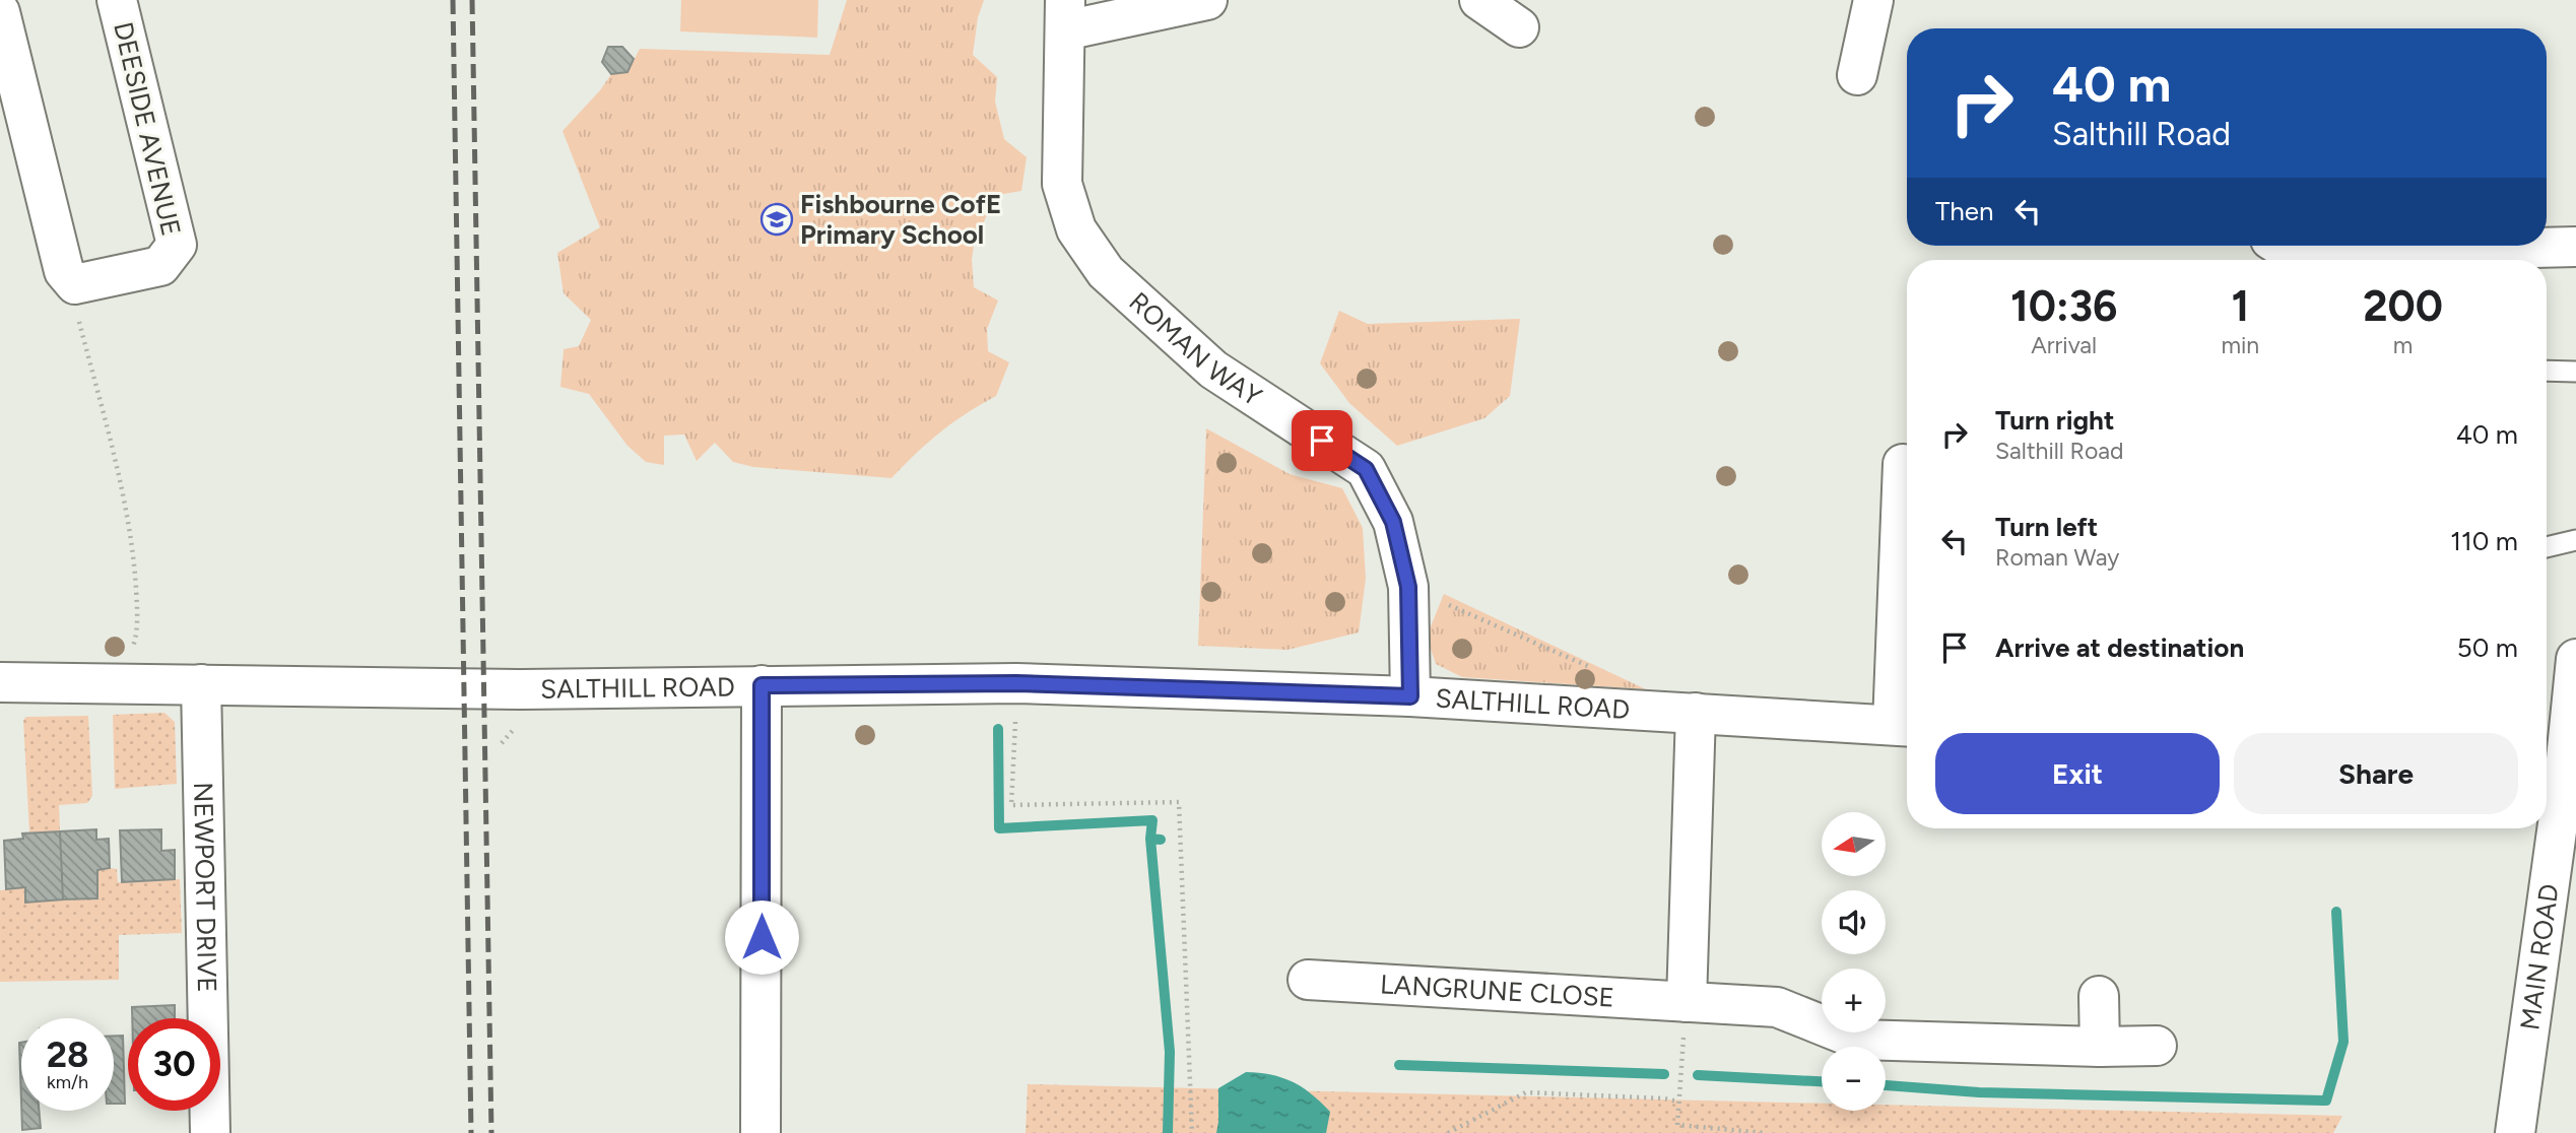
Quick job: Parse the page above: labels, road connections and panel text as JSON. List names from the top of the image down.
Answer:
{
  "streets": {
    "street": [
      "DEESIDE AVENUE",
      "ROMAN WAY",
      "SALTHILL ROAD",
      "NEWPORT DRIVE",
      "MAIN ROAD",
      "LANGRUNE CLOSE"
    ]
  },
  "crossings": [
    ["ROMAN WAY", "SALTHILL ROAD"],
    ["SALTHILL ROAD", "NEWPORT DRIVE"]
  ],
  "places": {
    "school or university": ["Fishbourne CofE Primary School"]
  },
  "north": "left",
  "page": {
    "turn": ["40 m", "Salthill Road"],
    "then": "Then",
    "eta": [
      "10:36",
      "Arrival",
      "1",
      "min",
      "200",
      "m"
    ],
    "list": [
      {
        "name": "Turn right",
        "note": "Salthill Road",
        "value": "40 m"
      },
      {
        "name": "Turn left",
        "note": "Roman Way",
        "value": "110 m"
      },
      {
        "name": "Arrive at destination",
        "value": "50 m"
      }
    ],
    "buttons": ["Exit", "Share"],
    "map_buttons": ["+", "−"],
    "speed": "28 km/h",
    "limit": "30"
  }
}
